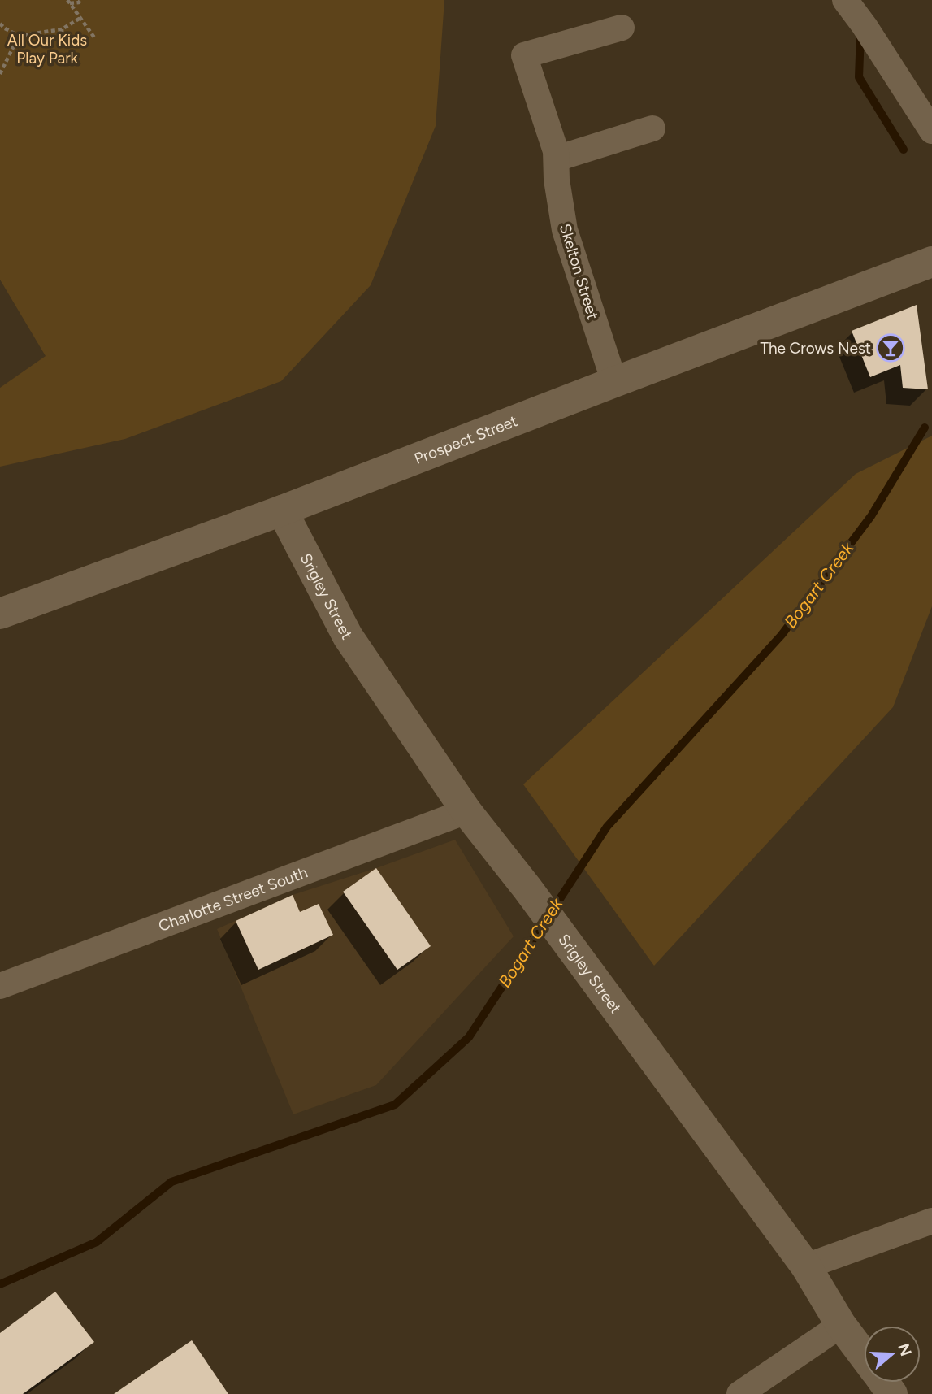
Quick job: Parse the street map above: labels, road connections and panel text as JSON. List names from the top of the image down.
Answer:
{
  "streets": {
    "street": [
      "Skelton Street",
      "Prospect Street",
      "Srigley Street",
      "Charlotte Street South"
    ]
  },
  "crossings": [
    ["Skelton Street", "Prospect Street"],
    ["Prospect Street", "Srigley Street"],
    ["Srigley Street", "Charlotte Street South"]
  ],
  "water": ["Bogart Creek"],
  "parks": ["All Our Kids Play Park"],
  "places": {
    "bar": ["The Crows Nest"]
  },
  "north": "right"
}
